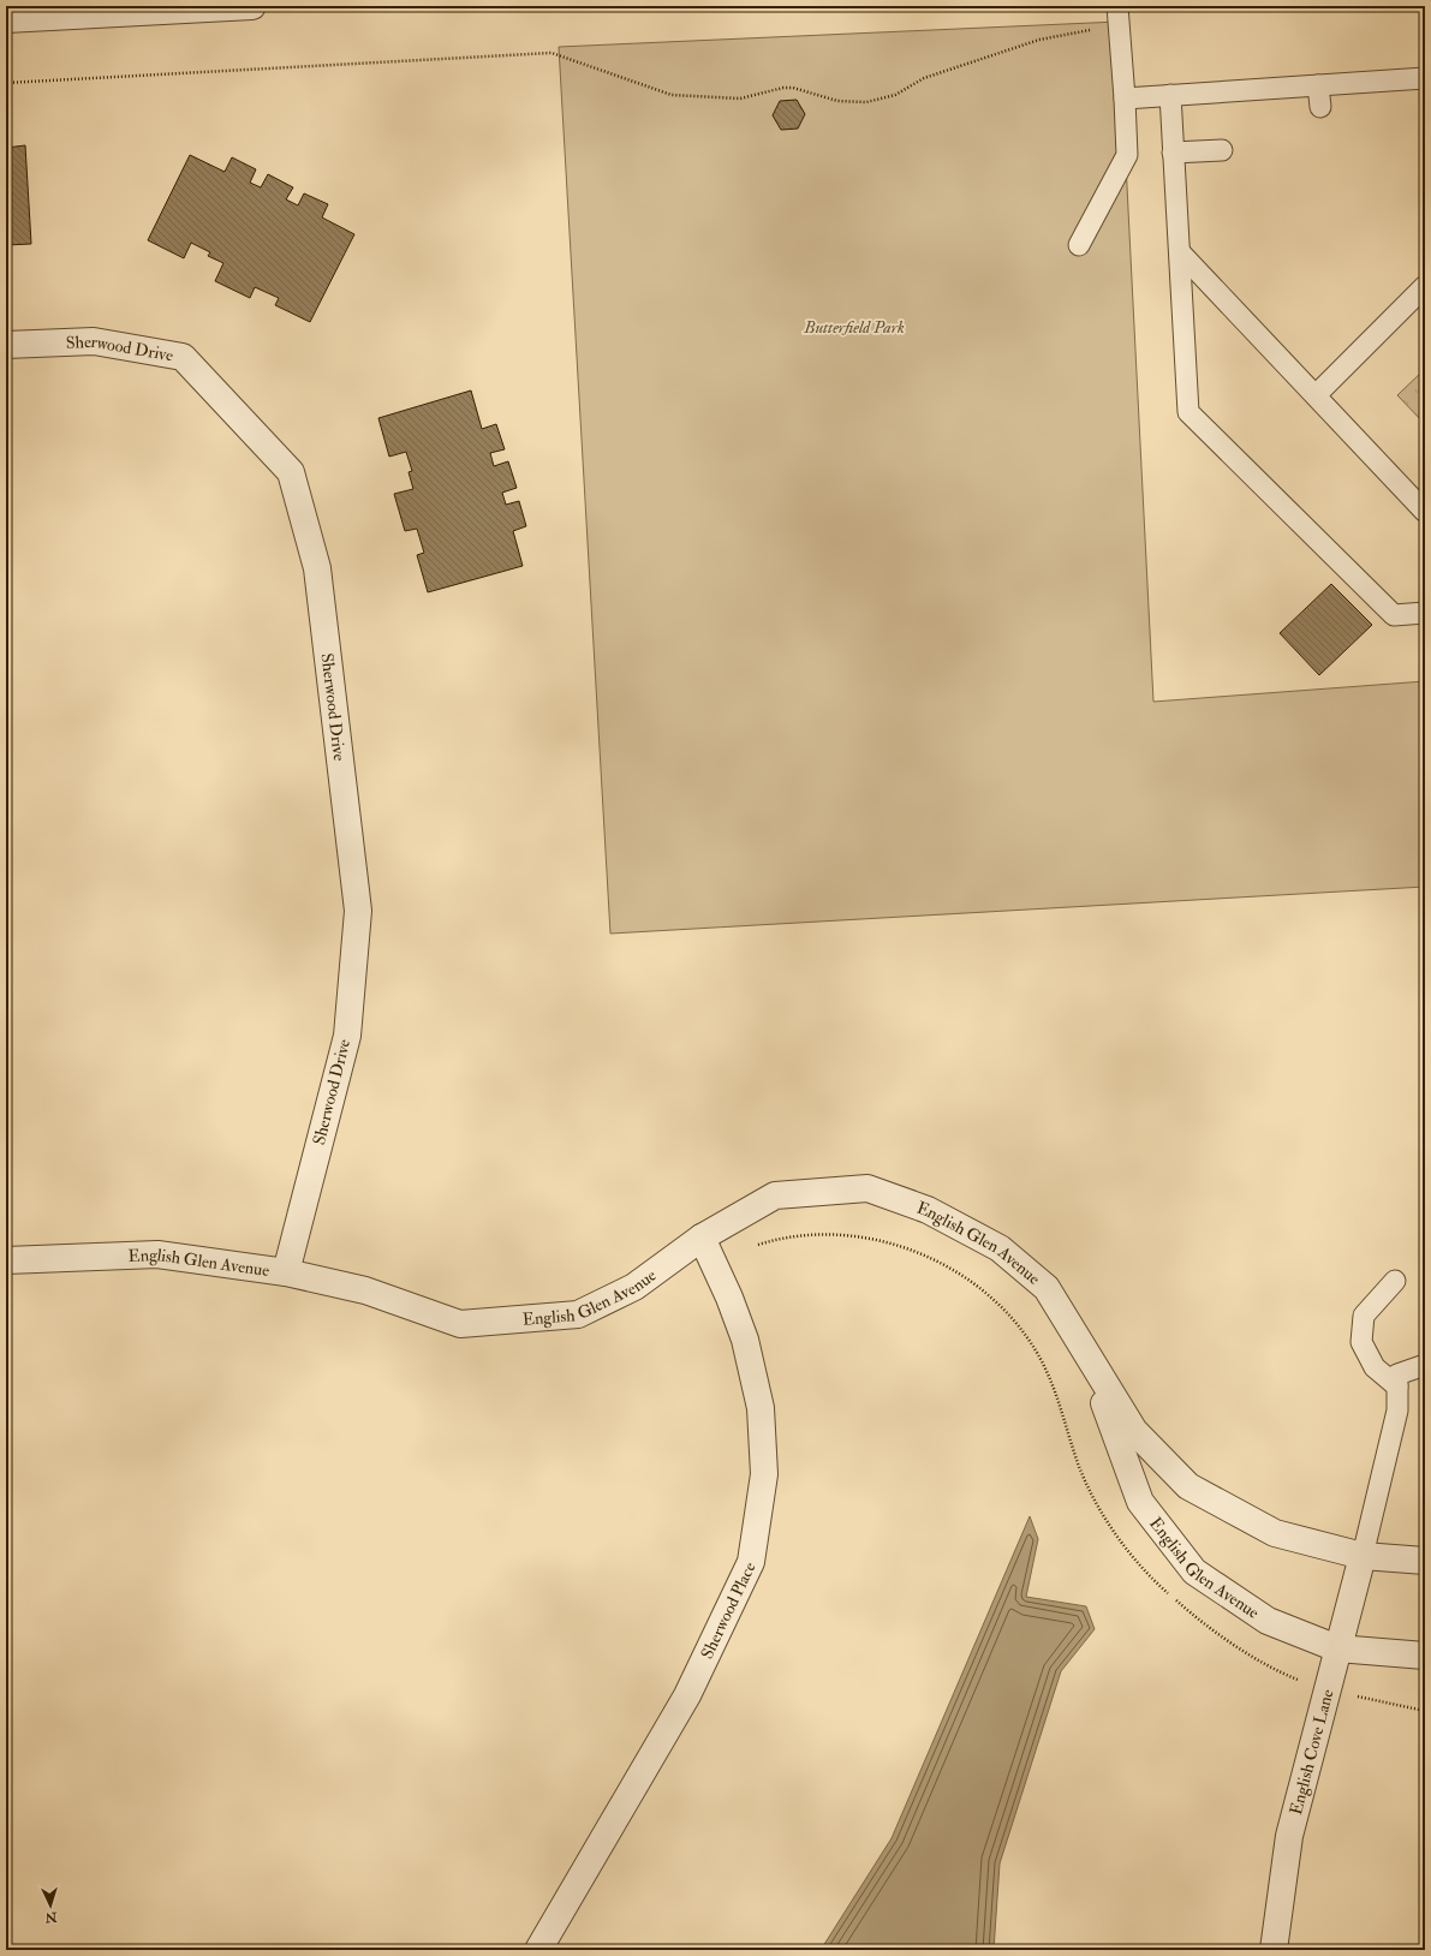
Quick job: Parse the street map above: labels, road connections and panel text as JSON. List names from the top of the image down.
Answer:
{
  "streets": {
    "street": [
      "Sherwood Drive",
      "English Glen Avenue",
      "Sherwood Place",
      "English Cove Lane"
    ]
  },
  "crossings": [
    ["Sherwood Drive", "English Glen Avenue"],
    ["English Glen Avenue", "Sherwood Place"],
    ["English Glen Avenue", "English Cove Lane"]
  ],
  "parks": ["Butterfield Park"],
  "north": "bottom"
}
